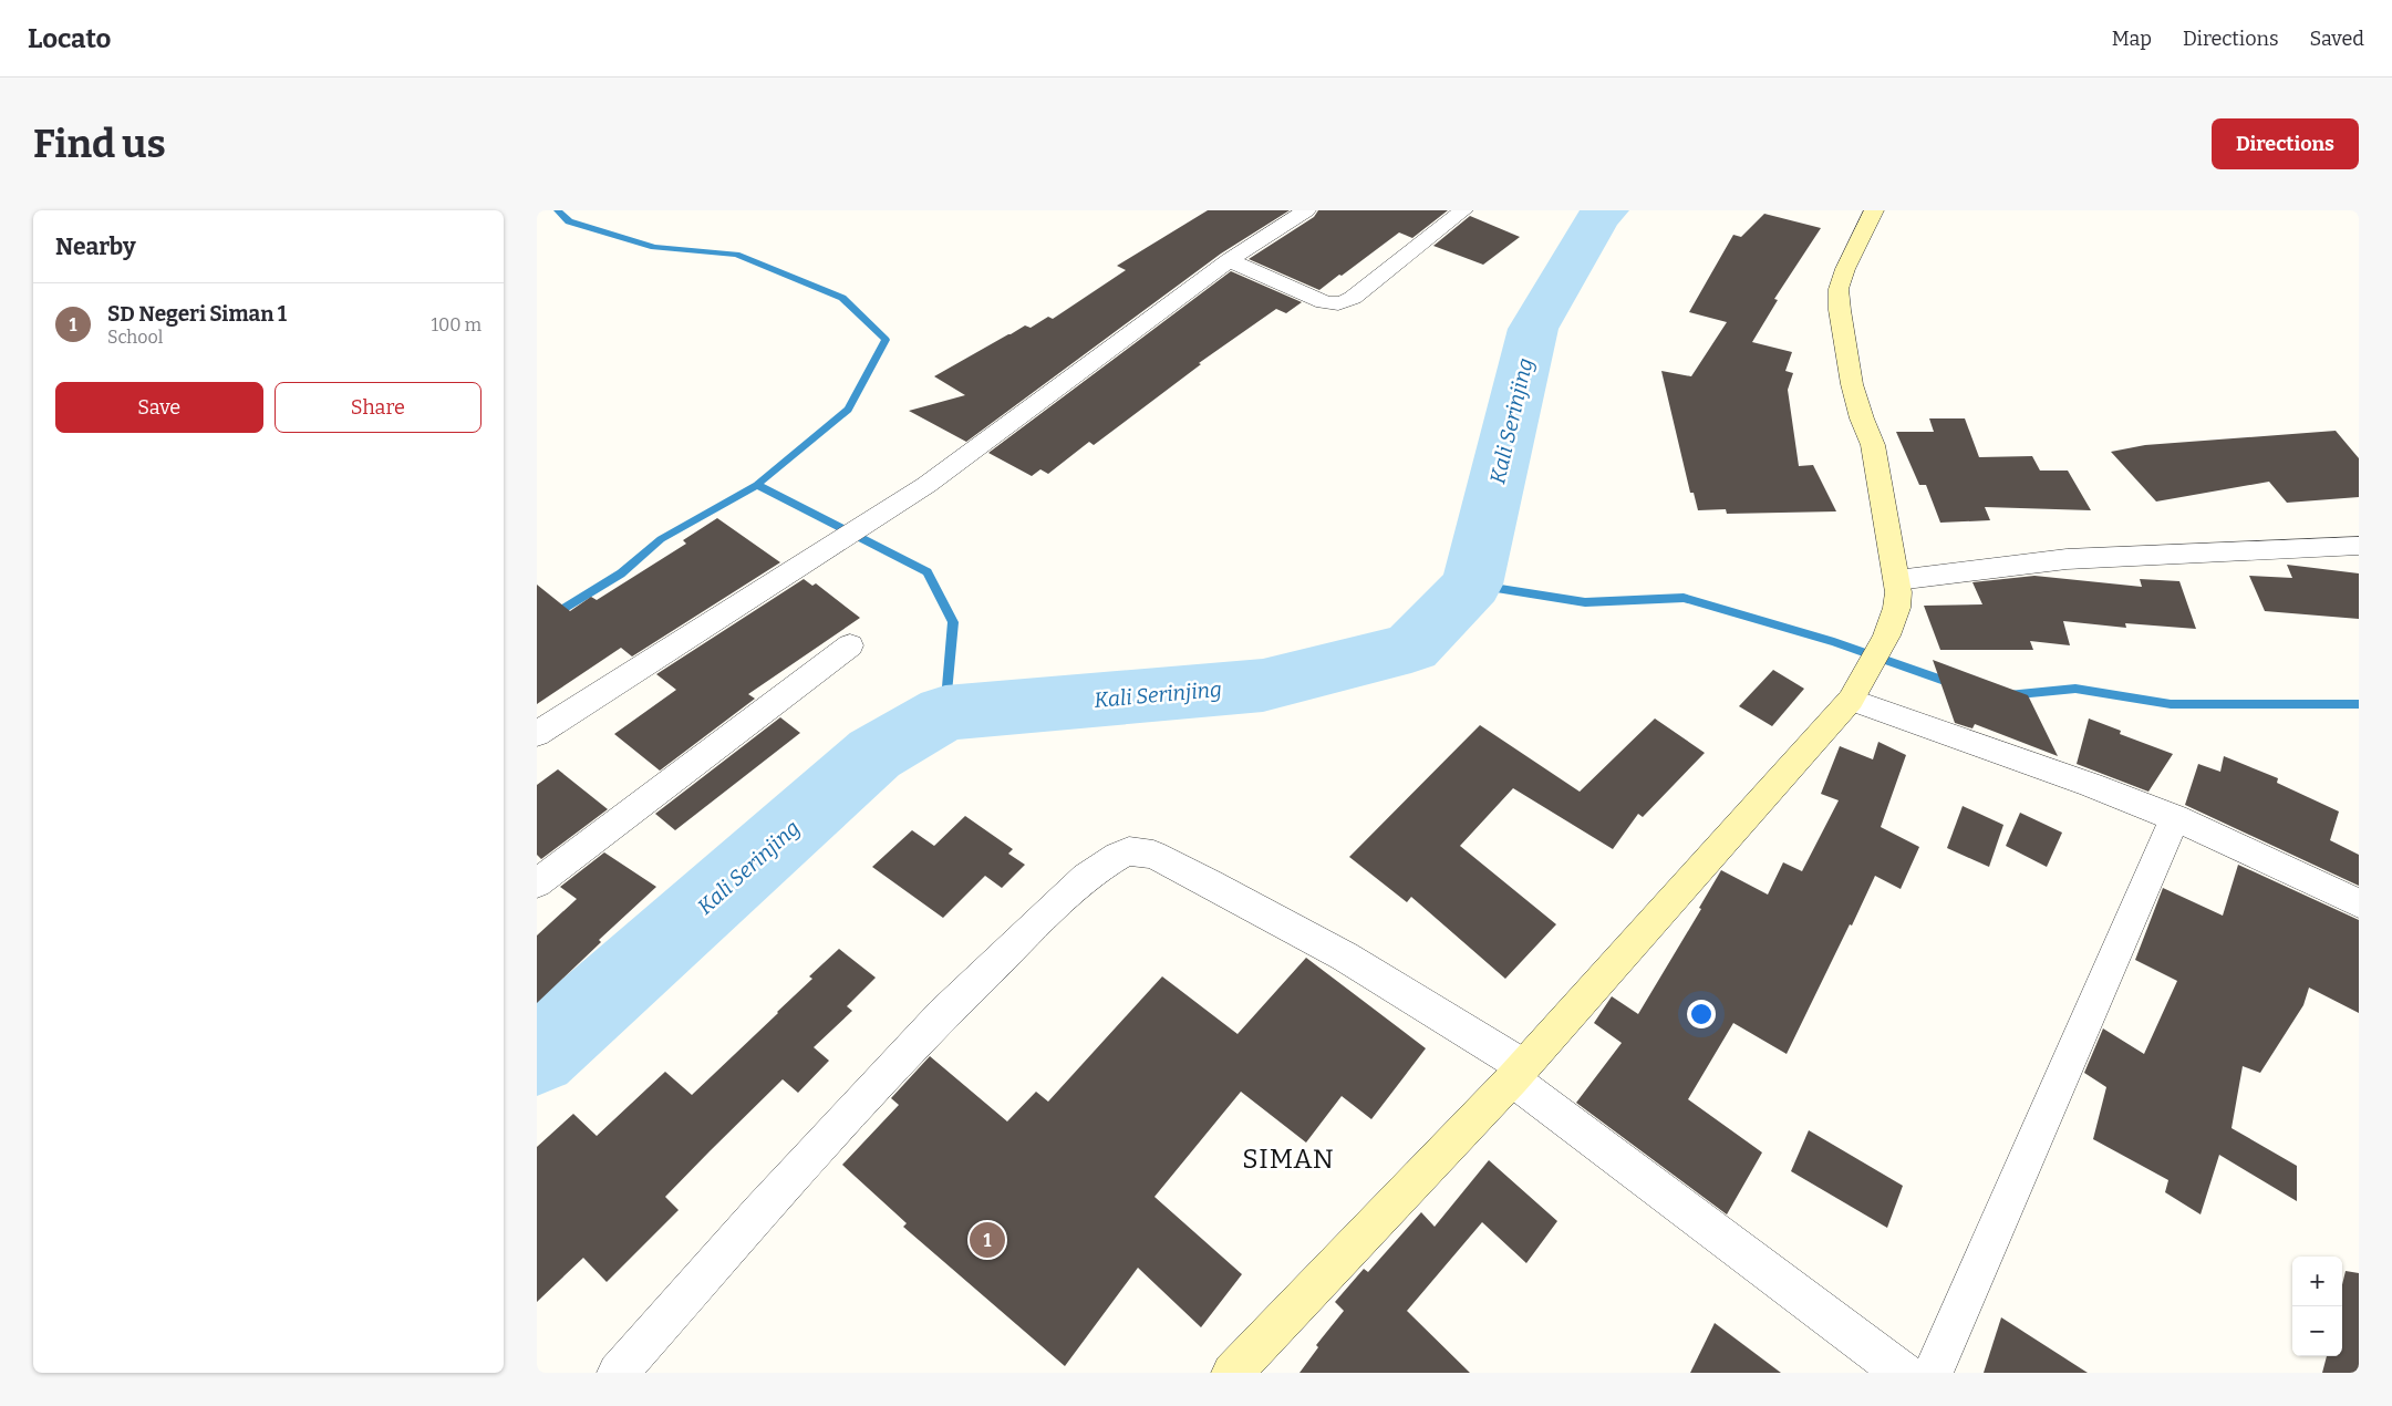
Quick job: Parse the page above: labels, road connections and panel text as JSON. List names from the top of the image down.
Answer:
{
  "districts": ["SIMAN"],
  "water": ["Kali Serinjing"],
  "page": {
    "header": "Locato",
    "nav": ["Map", "Directions", "Saved"],
    "buttons": [
      "Directions",
      ["Save", "Share"]
    ],
    "title": "Find us",
    "heading": "Nearby",
    "list": [
      {
        "mark": "1",
        "name": "SD Negeri Siman 1",
        "note": "School",
        "value": "100 m"
      }
    ],
    "pins": "1",
    "map_buttons": ["+", "−"]
  }
}
